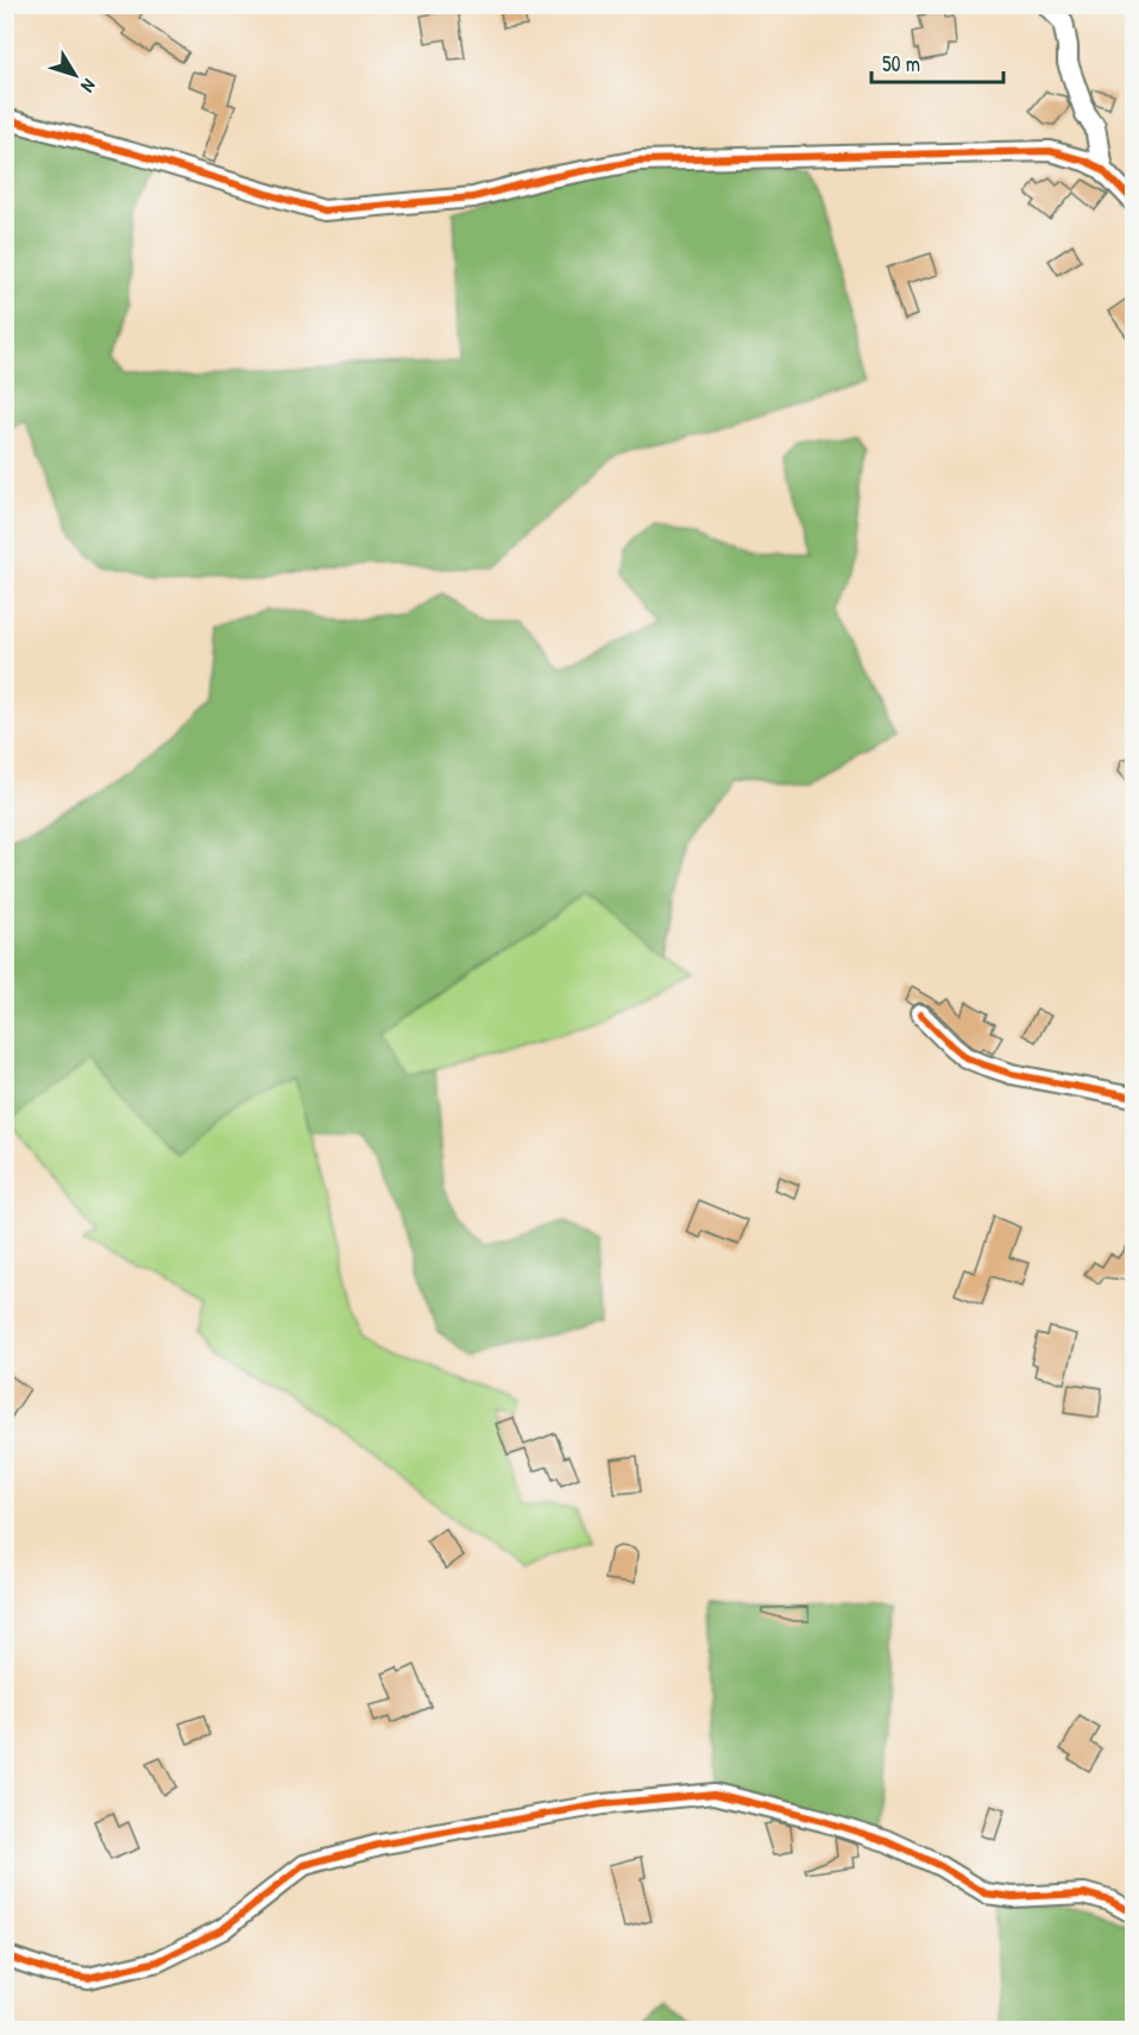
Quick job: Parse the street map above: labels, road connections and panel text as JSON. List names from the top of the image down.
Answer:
{
  "scale_bar": "50 m",
  "north": "bottom right"
}
